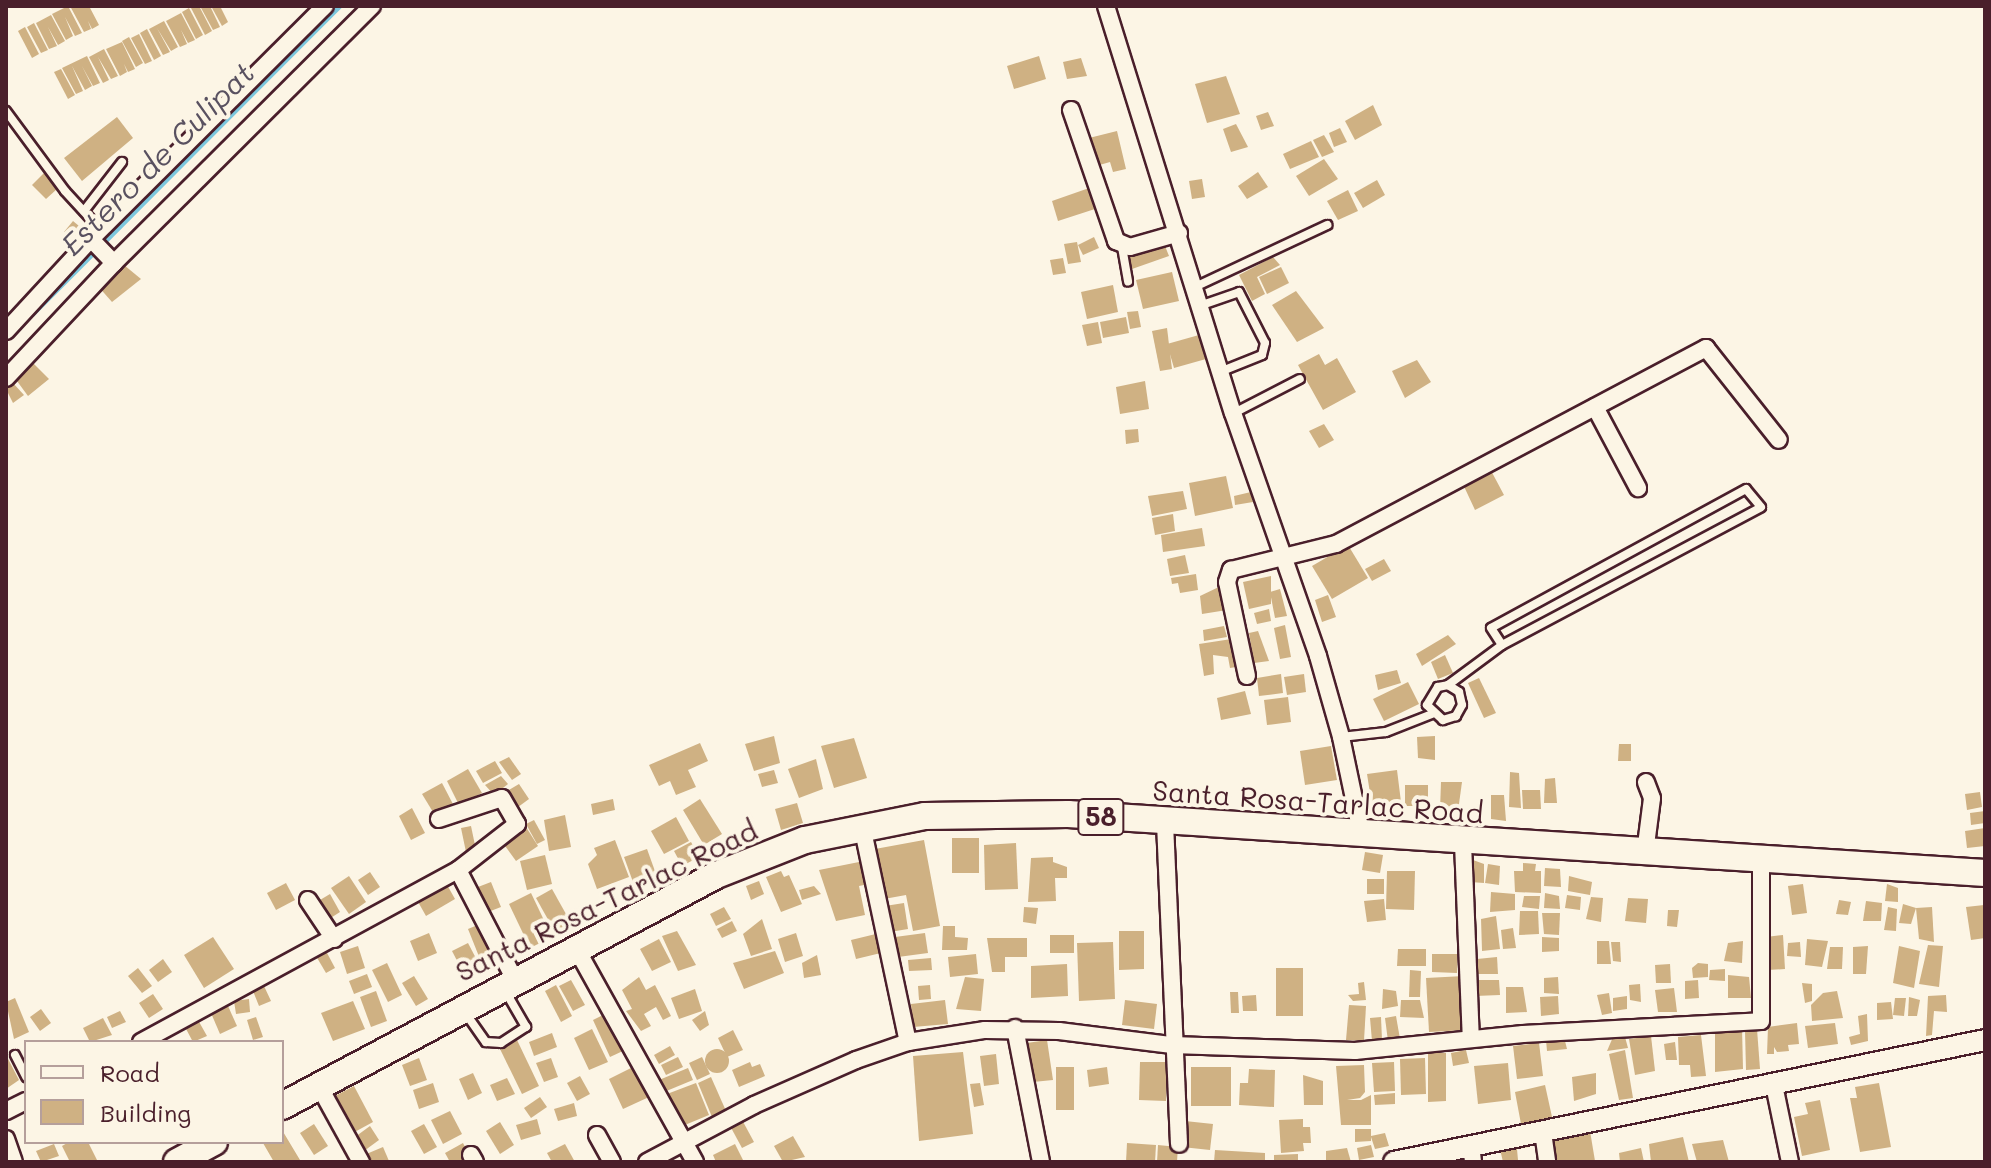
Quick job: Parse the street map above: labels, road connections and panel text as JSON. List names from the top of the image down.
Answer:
{
  "streets": {
    "highway": ["Santa Rosa-Tarlac Road", "58"]
  },
  "water": ["Estero de Culipat"],
  "legend": ["Road", "Building"]
}
